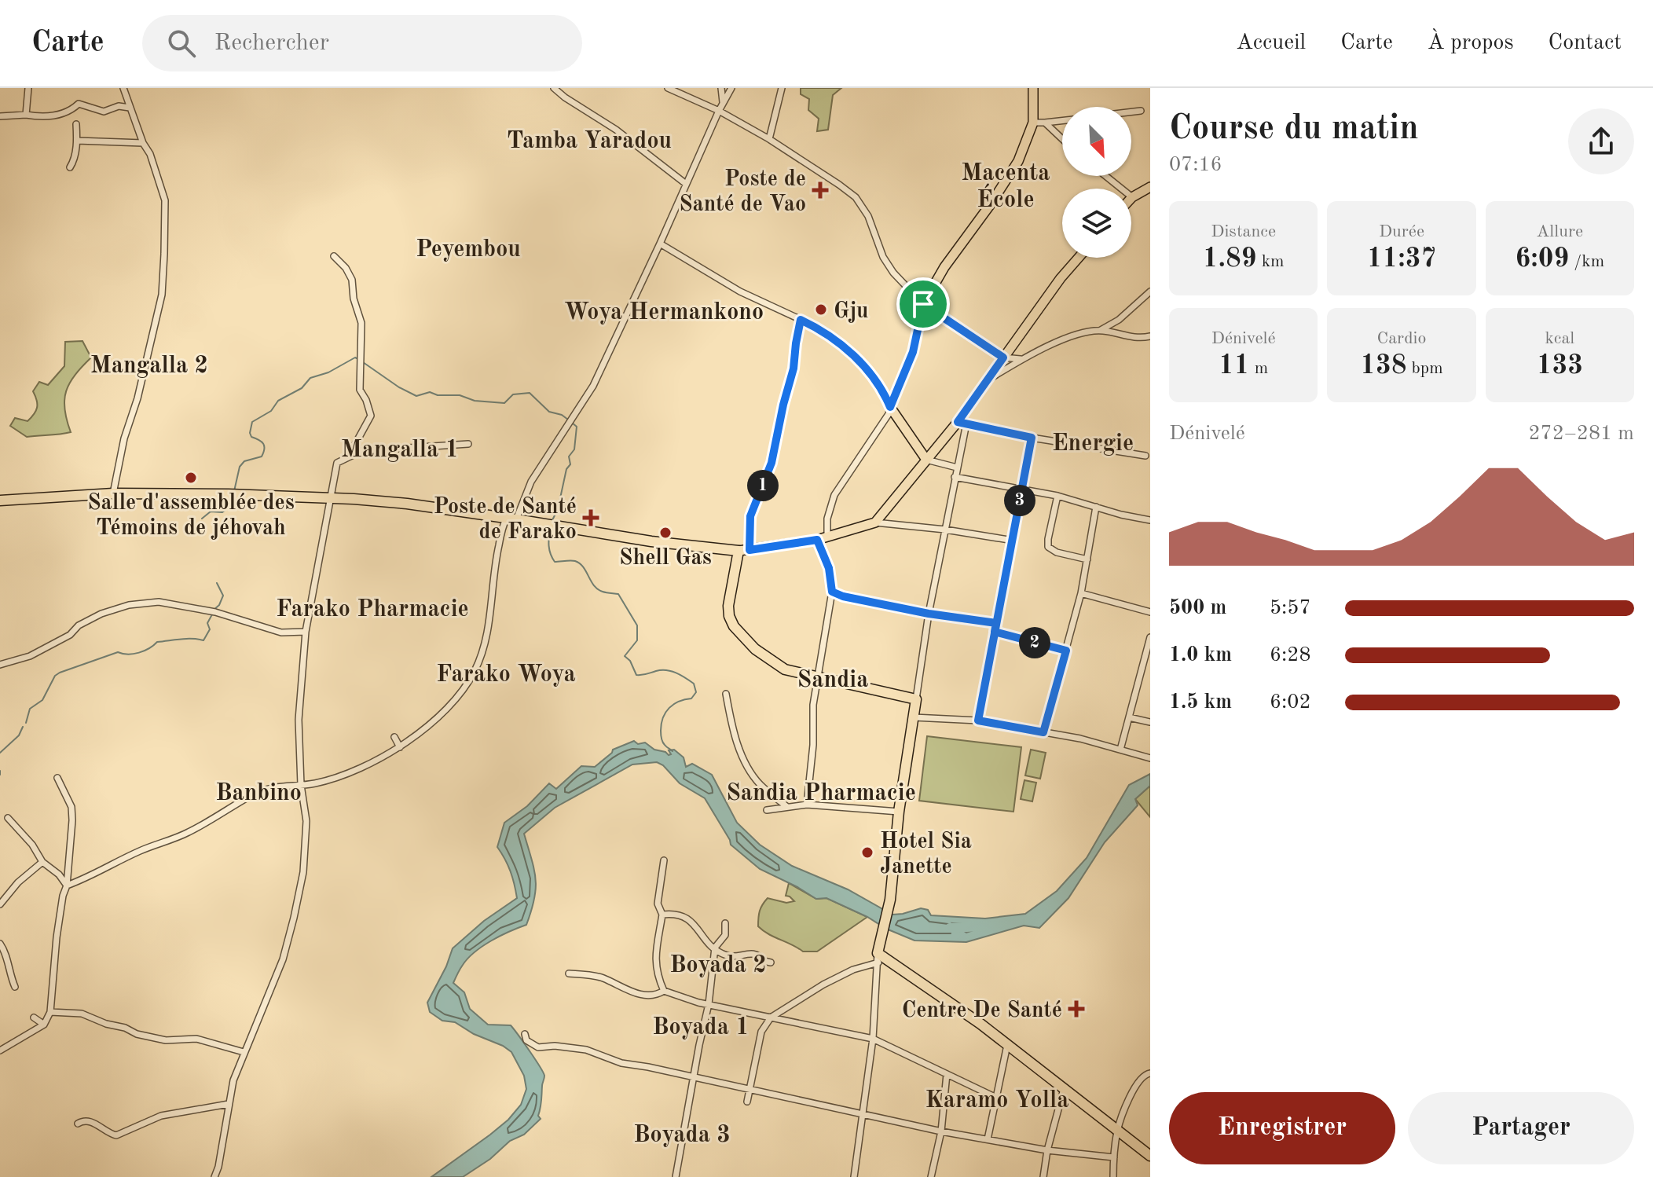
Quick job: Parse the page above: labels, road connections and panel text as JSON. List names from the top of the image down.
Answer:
{
  "districts": [
    "Tamba Yaradou",
    "Macenta École",
    "Peyembou",
    "Woya Hermankono",
    "Mangalla 2",
    "Energie",
    "Mangalla 1",
    "Farako Pharmacie",
    "Farako Woya",
    "Sandia",
    "Banbino",
    "Sandia Pharmacie",
    "Boyada 2",
    "Boyada 1",
    "Karamo Yolla",
    "Boyada 3"
  ],
  "places": {
    "health": ["Poste de Santé de Vao", "Poste de Santé de Farako", "Centre De Santé"],
    "other": [
      "Gju",
      "Salle d'assemblée des Témoins de jéhovah",
      "Shell Gas",
      "Hotel Sia Janette"
    ]
  },
  "north": "bottom right",
  "page": {
    "header": "Carte",
    "search": "Rechercher",
    "nav": [
      "Accueil",
      "Carte",
      "À propos",
      "Contact"
    ],
    "heading": ["Course du matin", "07:16"],
    "stats": [
      ["Distance", "1.89 km"],
      ["Durée", "11:37"],
      ["Allure", "6:09 /km"],
      ["Dénivelé", "11 m"],
      ["Cardio", "138 bpm"],
      ["kcal", "133"]
    ],
    "chart": ["Dénivelé", "272–281 m"],
    "pins": ["1", "3", "2"],
    "list": [
      {
        "name": "500 m",
        "note": "5:57"
      },
      {
        "name": "1.0 km",
        "note": "6:28"
      },
      {
        "name": "1.5 km",
        "note": "6:02"
      }
    ],
    "buttons": ["Enregistrer", "Partager"]
  }
}
